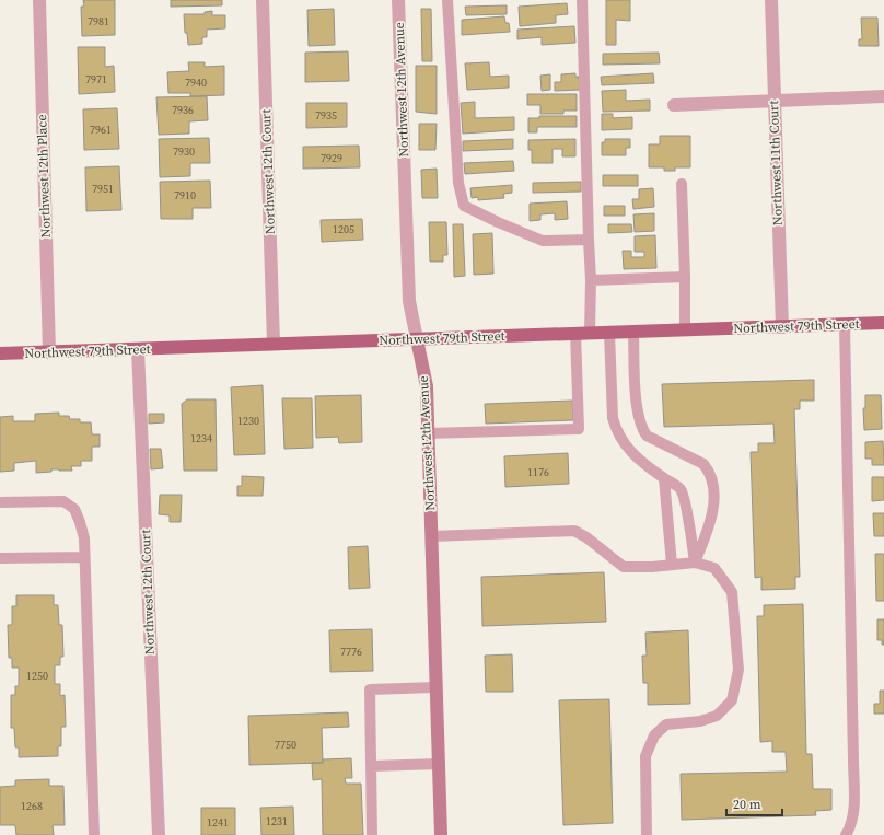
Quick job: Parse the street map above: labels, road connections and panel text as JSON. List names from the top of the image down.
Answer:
{
  "streets": {
    "main road": ["Northwest 12th Avenue", "Northwest 79th Street"],
    "street": ["Northwest 11th Court", "Northwest 12th Court", "Northwest 12th Place"]
  },
  "crossings": [
    ["Northwest 12th Avenue", "Northwest 79th Street"],
    ["Northwest 11th Court", "Northwest 79th Street"],
    ["Northwest 12th Court", "Northwest 79th Street"],
    ["Northwest 12th Place", "Northwest 79th Street"]
  ],
  "house_numbers": [
    "7981",
    "7971",
    "7940",
    "7936",
    "7935",
    "7961",
    "7930",
    "7929",
    "7951",
    "7910",
    "1205",
    "1230",
    "1234",
    "1176",
    "7776",
    "1250",
    "7750",
    "1268",
    "1231",
    "1241"
  ],
  "scale_bar": "20 m"
}
